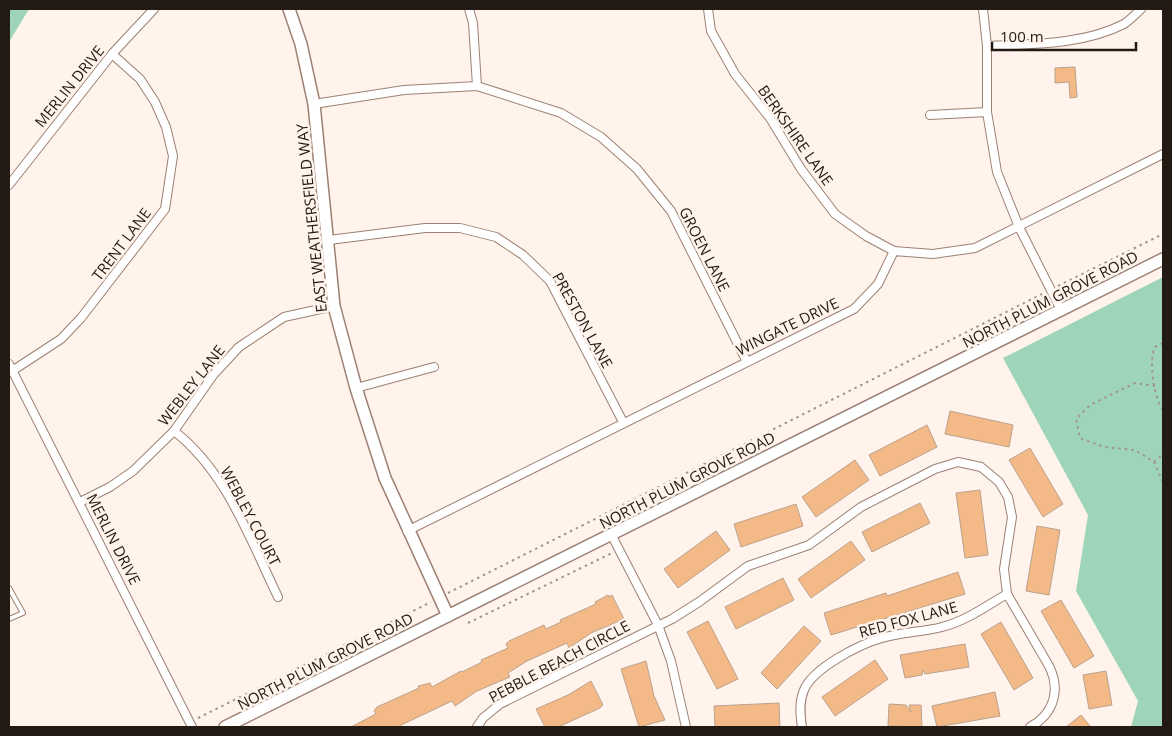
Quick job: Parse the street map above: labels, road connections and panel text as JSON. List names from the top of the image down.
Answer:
{
  "streets": {
    "street": [
      "MERLIN DRIVE",
      "BERKSHIRE LANE",
      "EAST WEATHERSFIELD WAY",
      "TRENT LANE",
      "GROEN LANE",
      "NORTH PLUM GROVE ROAD",
      "PRESTON LANE",
      "WINGATE DRIVE",
      "WEBLEY LANE",
      "WEBLEY COURT",
      "RED FOX LANE",
      "PEBBLE BEACH CIRCLE"
    ]
  },
  "crossings": [
    ["MERLIN DRIVE", "TRENT LANE"],
    ["MERLIN DRIVE", "WEBLEY LANE"],
    ["BERKSHIRE LANE", "WINGATE DRIVE"],
    ["EAST WEATHERSFIELD WAY", "GROEN LANE"],
    ["EAST WEATHERSFIELD WAY", "NORTH PLUM GROVE ROAD"],
    ["EAST WEATHERSFIELD WAY", "PRESTON LANE"],
    ["EAST WEATHERSFIELD WAY", "WINGATE DRIVE"],
    ["EAST WEATHERSFIELD WAY", "WEBLEY LANE"],
    ["GROEN LANE", "WINGATE DRIVE"],
    ["PRESTON LANE", "WINGATE DRIVE"],
    ["WEBLEY LANE", "WEBLEY COURT"],
    ["RED FOX LANE", "PEBBLE BEACH CIRCLE"]
  ],
  "scale_bar": "100 m"
}
